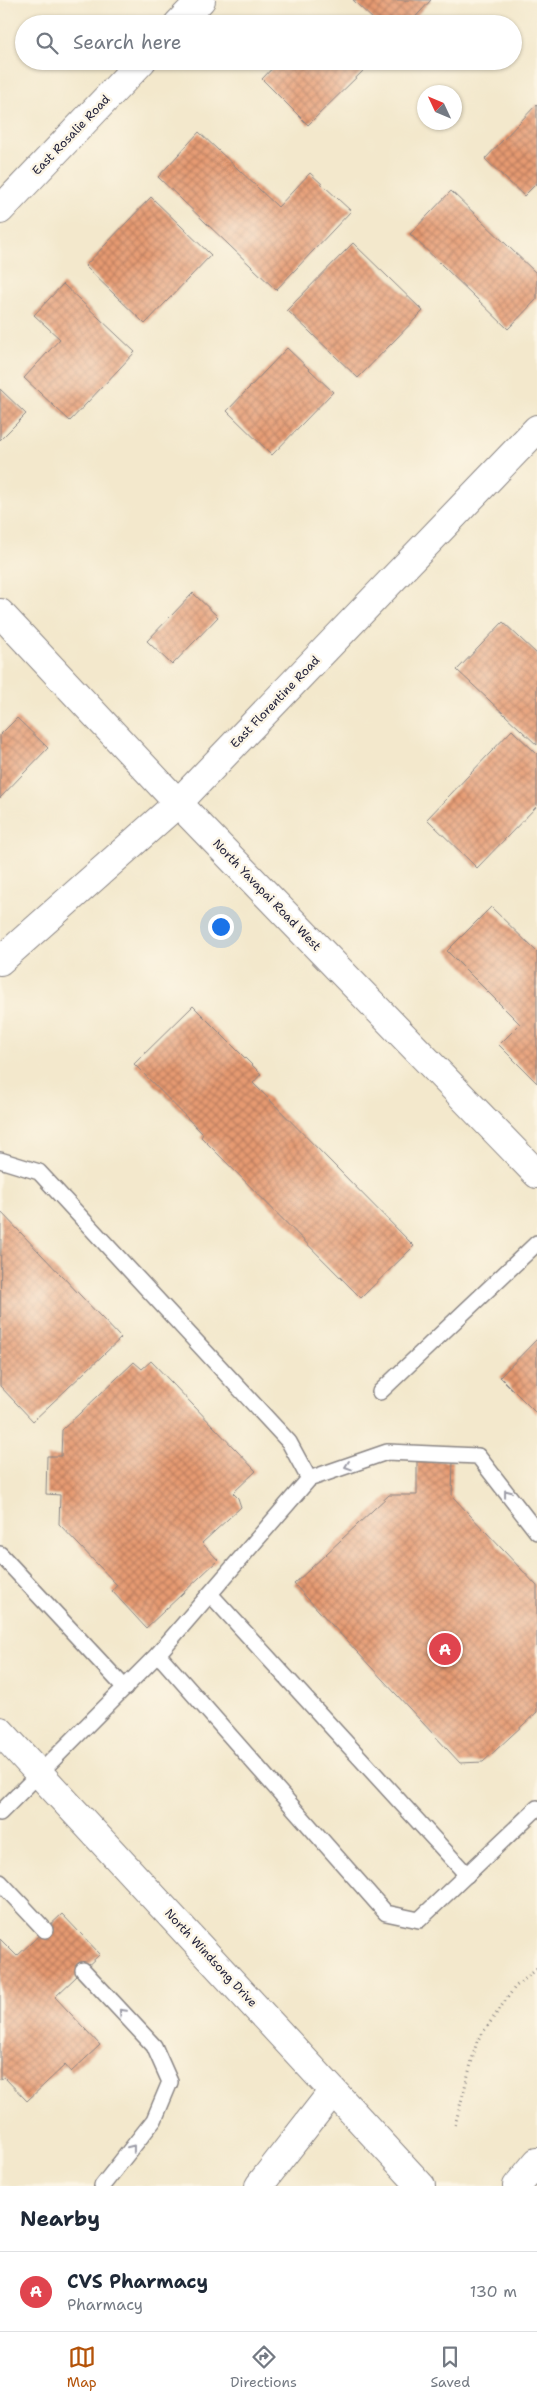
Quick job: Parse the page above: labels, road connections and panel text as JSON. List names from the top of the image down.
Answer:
{
  "streets": {
    "street": [
      "East Rosalie Road",
      "East Florentine Road",
      "North Yavapai Road West",
      "North Windsong Drive"
    ]
  },
  "crossings": [
    ["East Florentine Road", "North Yavapai Road West"]
  ],
  "north": "top left",
  "page": {
    "search": "Search here",
    "pins": "A",
    "heading": "Nearby",
    "list": [
      {
        "mark": "A",
        "name": "CVS Pharmacy",
        "note": "Pharmacy",
        "value": "130 m"
      }
    ],
    "nav": ["Map", "Directions", "Saved"]
  }
}
